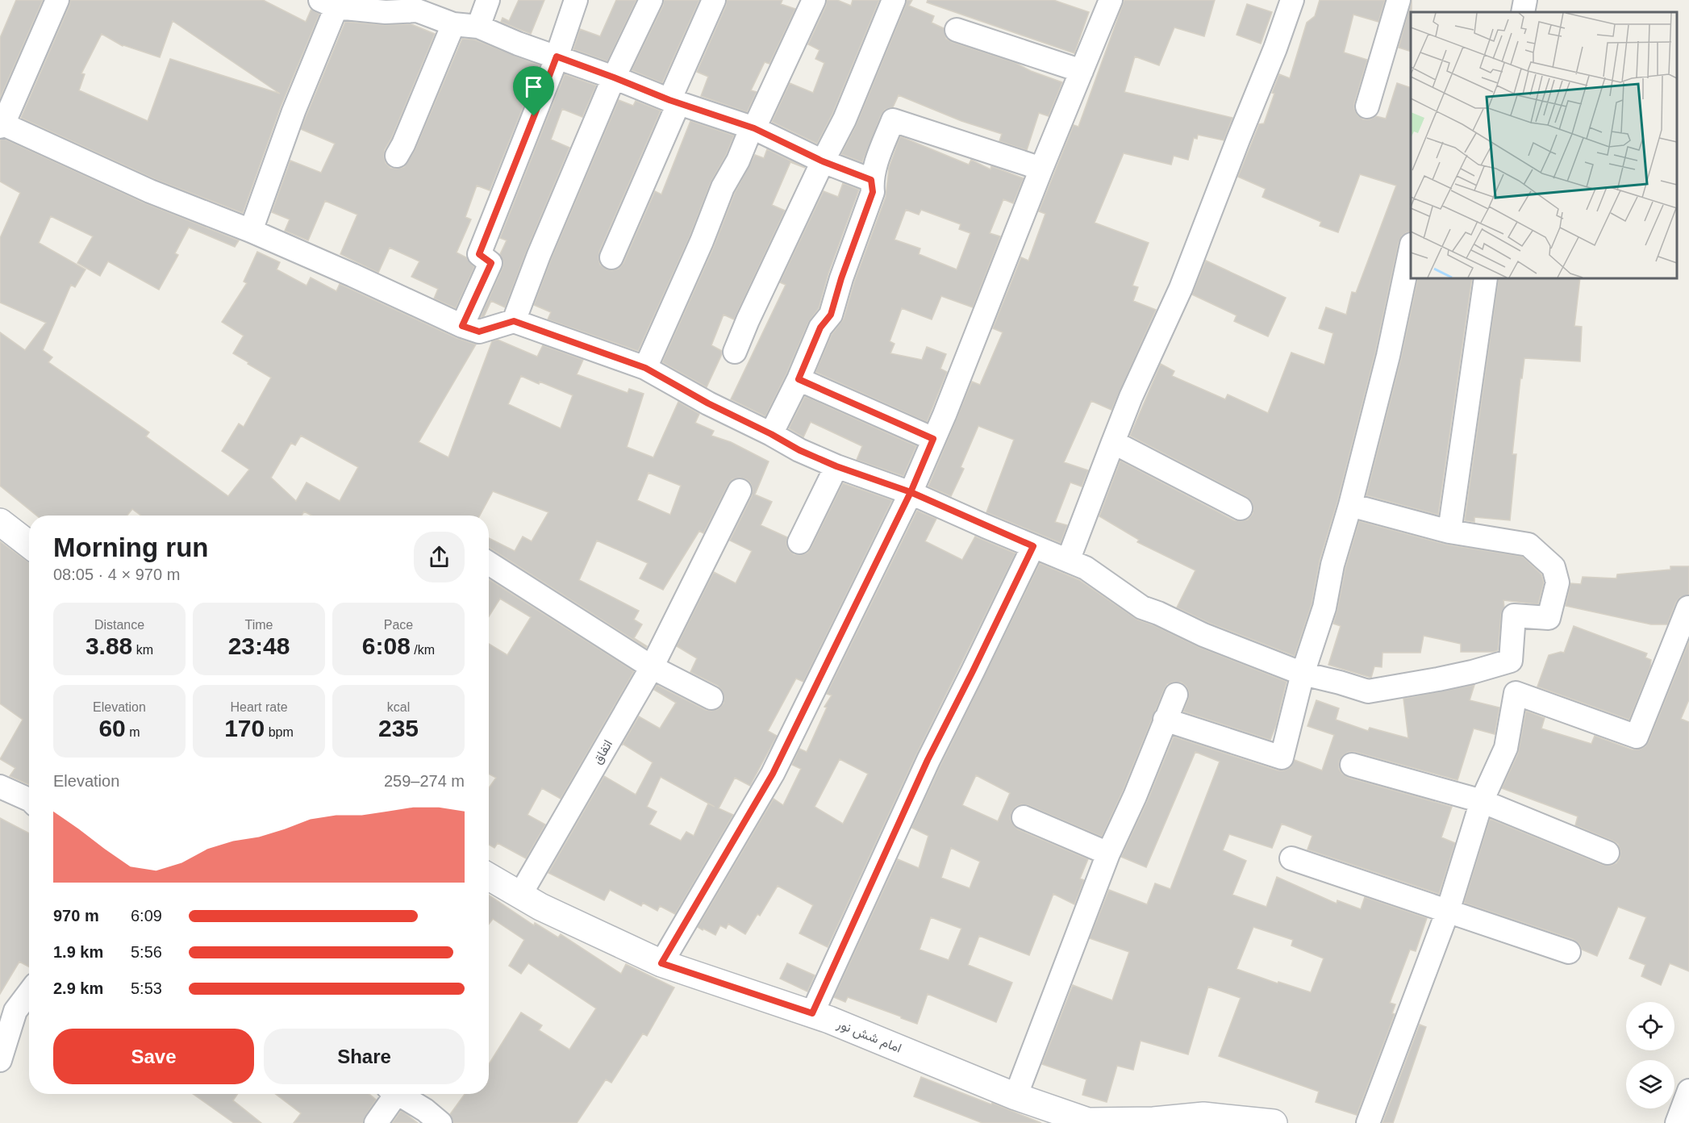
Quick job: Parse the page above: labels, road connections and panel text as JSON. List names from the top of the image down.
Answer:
{
  "streets": {
    "street": ["اتفاق", "امام شش نور"]
  },
  "crossings": [
    ["اتفاق", "امام شش نور"]
  ],
  "page": {
    "heading": ["Morning run", "08:05 · 4 × 970 m"],
    "stats": [
      ["Distance", "3.88 km"],
      ["Time", "23:48"],
      ["Pace", "6:08 /km"],
      ["Elevation", "60 m"],
      ["Heart rate", "170 bpm"],
      ["kcal", "235"]
    ],
    "chart": ["Elevation", "259–274 m"],
    "list": [
      {
        "name": "970 m",
        "note": "6:09"
      },
      {
        "name": "1.9 km",
        "note": "5:56"
      },
      {
        "name": "2.9 km",
        "note": "5:53"
      }
    ],
    "buttons": ["Save", "Share"]
  }
}
